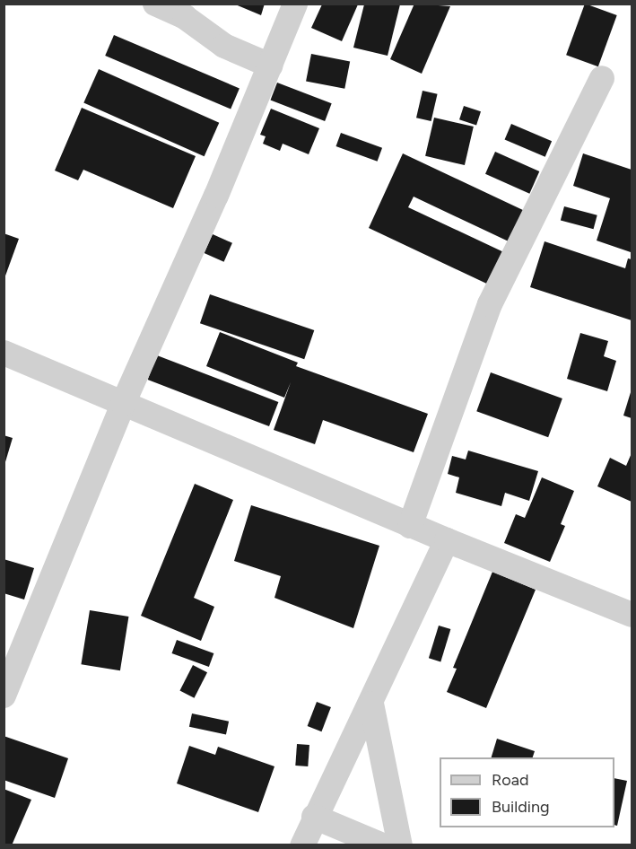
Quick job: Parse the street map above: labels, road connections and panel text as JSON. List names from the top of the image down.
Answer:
{
  "legend": ["Road", "Building"]
}
